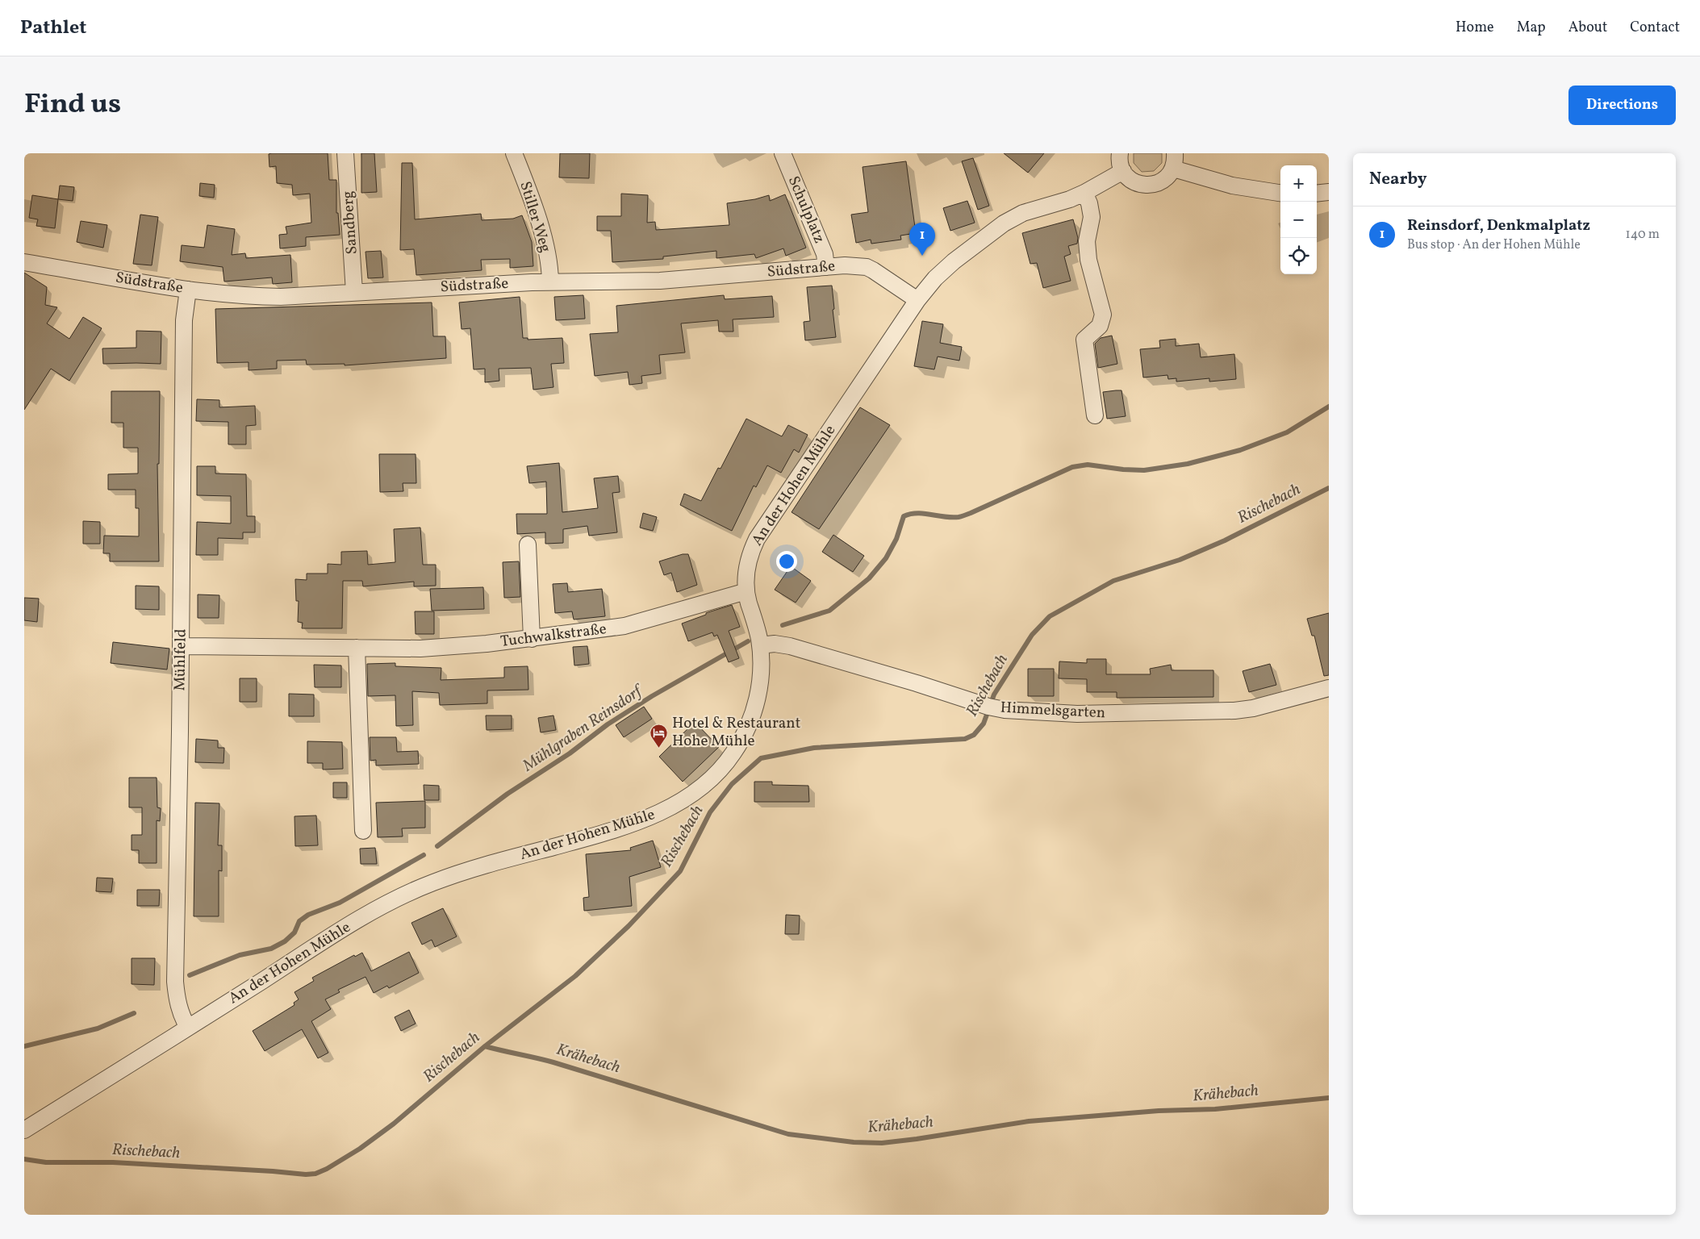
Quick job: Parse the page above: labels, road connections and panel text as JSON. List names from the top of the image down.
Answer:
{
  "streets": {
    "street": [
      "Schulplatz",
      "Stiller Weg",
      "Sandberg",
      "Südstraße",
      "An der Hohen Mühle",
      "Tuchwalkstraße",
      "Mühlfeld",
      "Himmelsgarten"
    ]
  },
  "crossings": [
    ["Schulplatz", "Südstraße"],
    ["Stiller Weg", "Südstraße"],
    ["Sandberg", "Südstraße"],
    ["Südstraße", "An der Hohen Mühle"],
    ["Südstraße", "Mühlfeld"],
    ["An der Hohen Mühle", "Tuchwalkstraße"],
    ["An der Hohen Mühle", "Mühlfeld"],
    ["An der Hohen Mühle", "Himmelsgarten"],
    ["Tuchwalkstraße", "Mühlfeld"]
  ],
  "water": ["Rischebach", "Mühlgraben Reinsdorf", "Krähebach"],
  "places": {
    "hotel": ["Hotel & Restaurant Hohe Mühle"]
  },
  "page": {
    "header": "Pathlet",
    "nav": [
      "Home",
      "Map",
      "About",
      "Contact"
    ],
    "title": "Find us",
    "buttons": "Directions",
    "heading": "Nearby",
    "map_buttons": ["+", "−"],
    "list": [
      {
        "mark": "1",
        "name": "Reinsdorf, Denkmalplatz",
        "note": "Bus stop · An der Hohen Mühle",
        "value": "140 m"
      }
    ],
    "pins": "1"
  }
}
